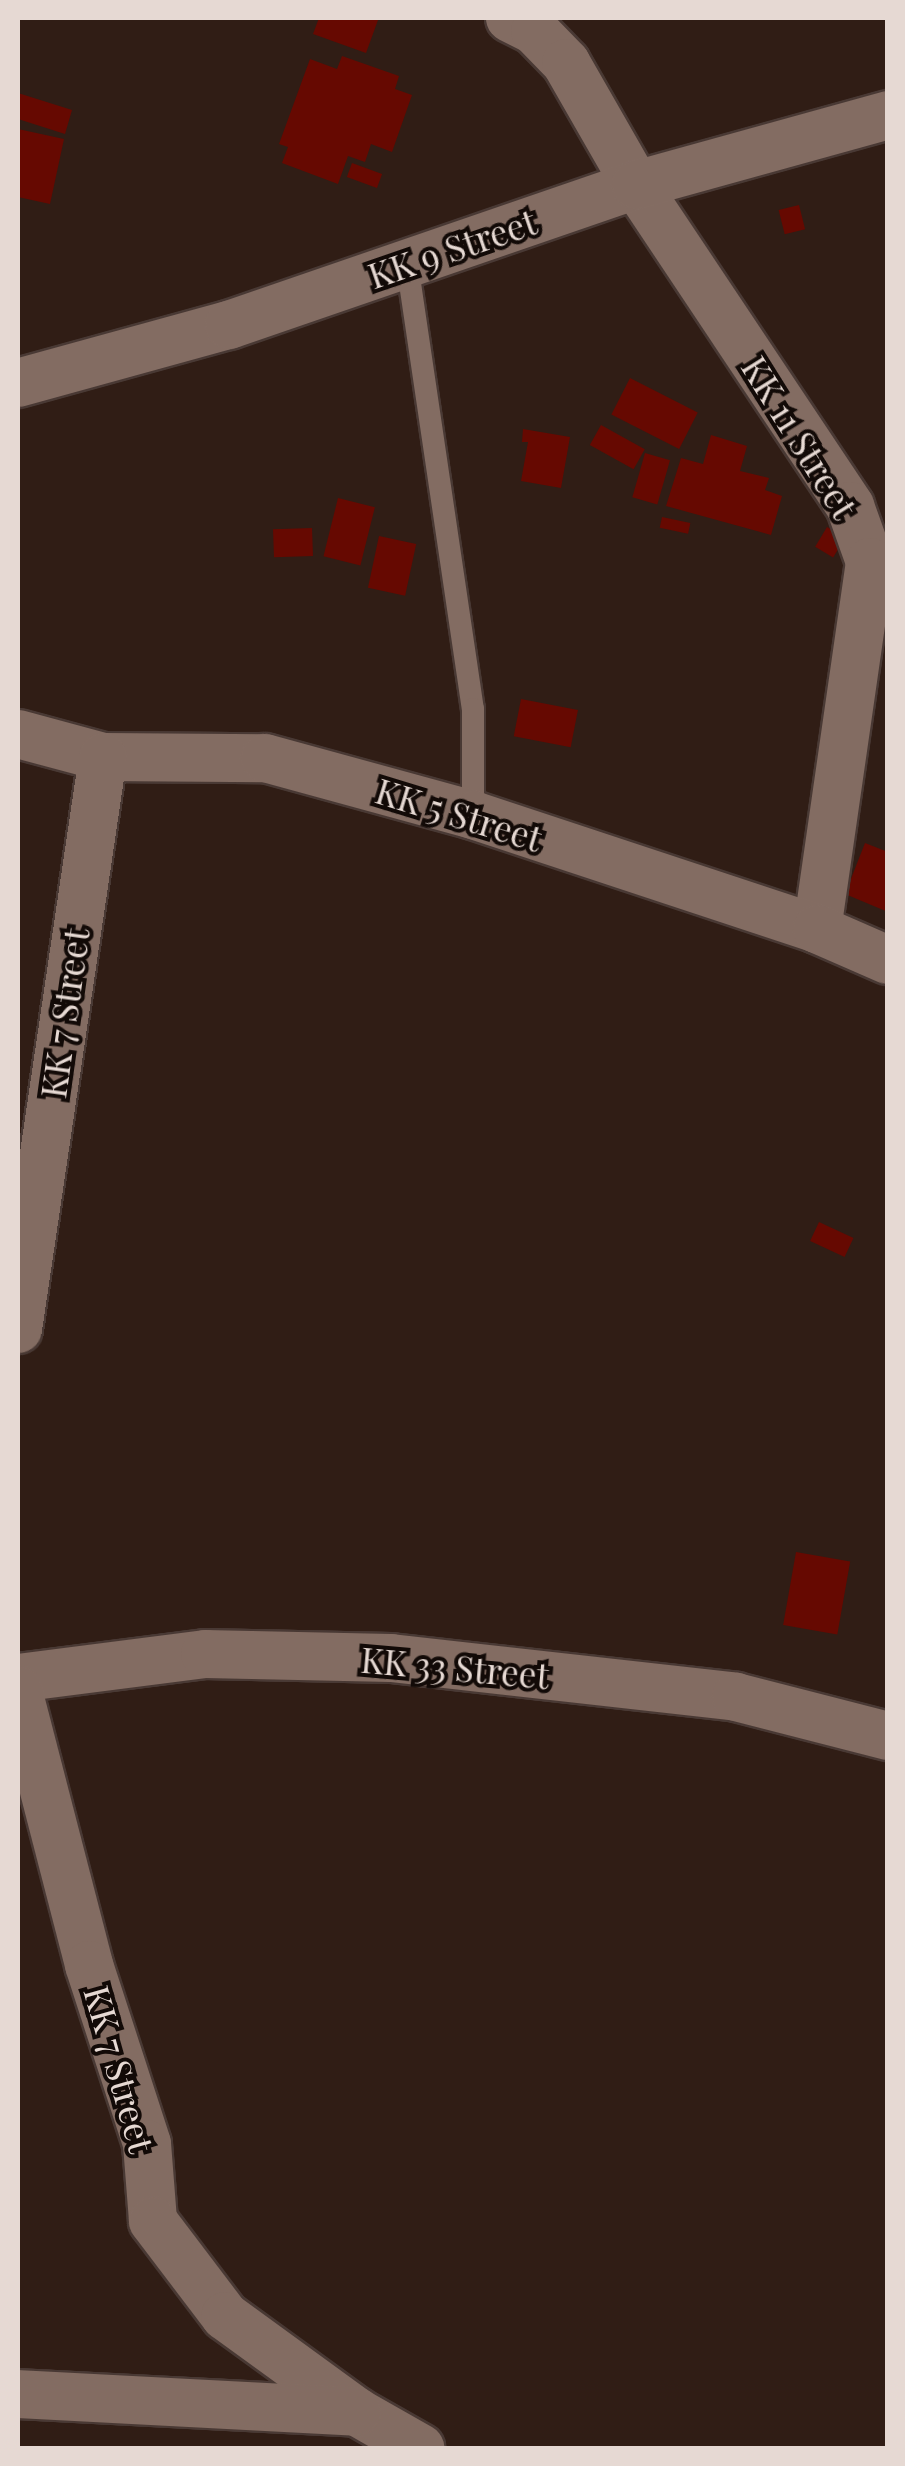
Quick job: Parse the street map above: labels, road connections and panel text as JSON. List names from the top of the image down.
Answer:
{
  "streets": {
    "street": [
      "KK 9 Street",
      "KK 11 Street",
      "KK 5 Street",
      "KK 7 Street",
      "KK 33 Street"
    ]
  },
  "crossings": [
    ["KK 9 Street", "KK 11 Street"],
    ["KK 11 Street", "KK 5 Street"],
    ["KK 5 Street", "KK 7 Street"]
  ]
}
